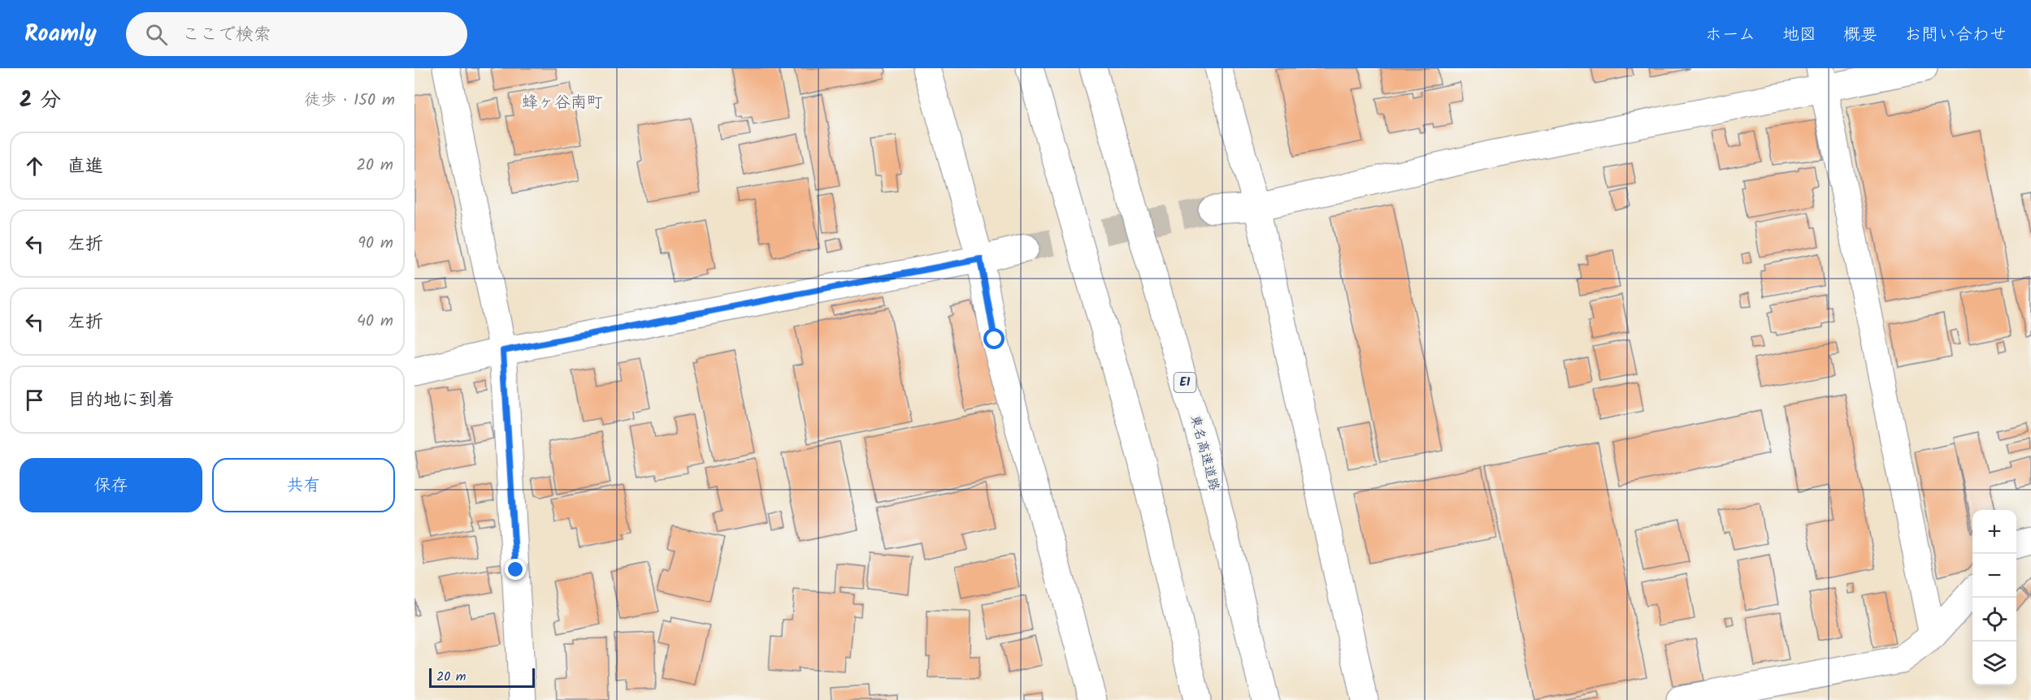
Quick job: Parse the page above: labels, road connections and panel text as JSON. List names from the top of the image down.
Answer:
{
  "streets": {
    "main road": ["E1", "東名高速道路"]
  },
  "districts": ["蜂ヶ谷南町"],
  "scale_bar": "20 m",
  "page": {
    "header": "Roamly",
    "search": "ここで検索",
    "nav": [
      "ホーム",
      "地図",
      "概要",
      "お問い合わせ"
    ],
    "heading": ["2 分", "徒歩 · 150 m"],
    "list": [
      ["直進", "20 m"],
      ["左折", "90 m"],
      ["左折", "40 m"],
      "目的地に到着"
    ],
    "buttons": ["保存", "共有"],
    "map_buttons": ["+", "−"],
    "scale": "20 m"
  }
}
